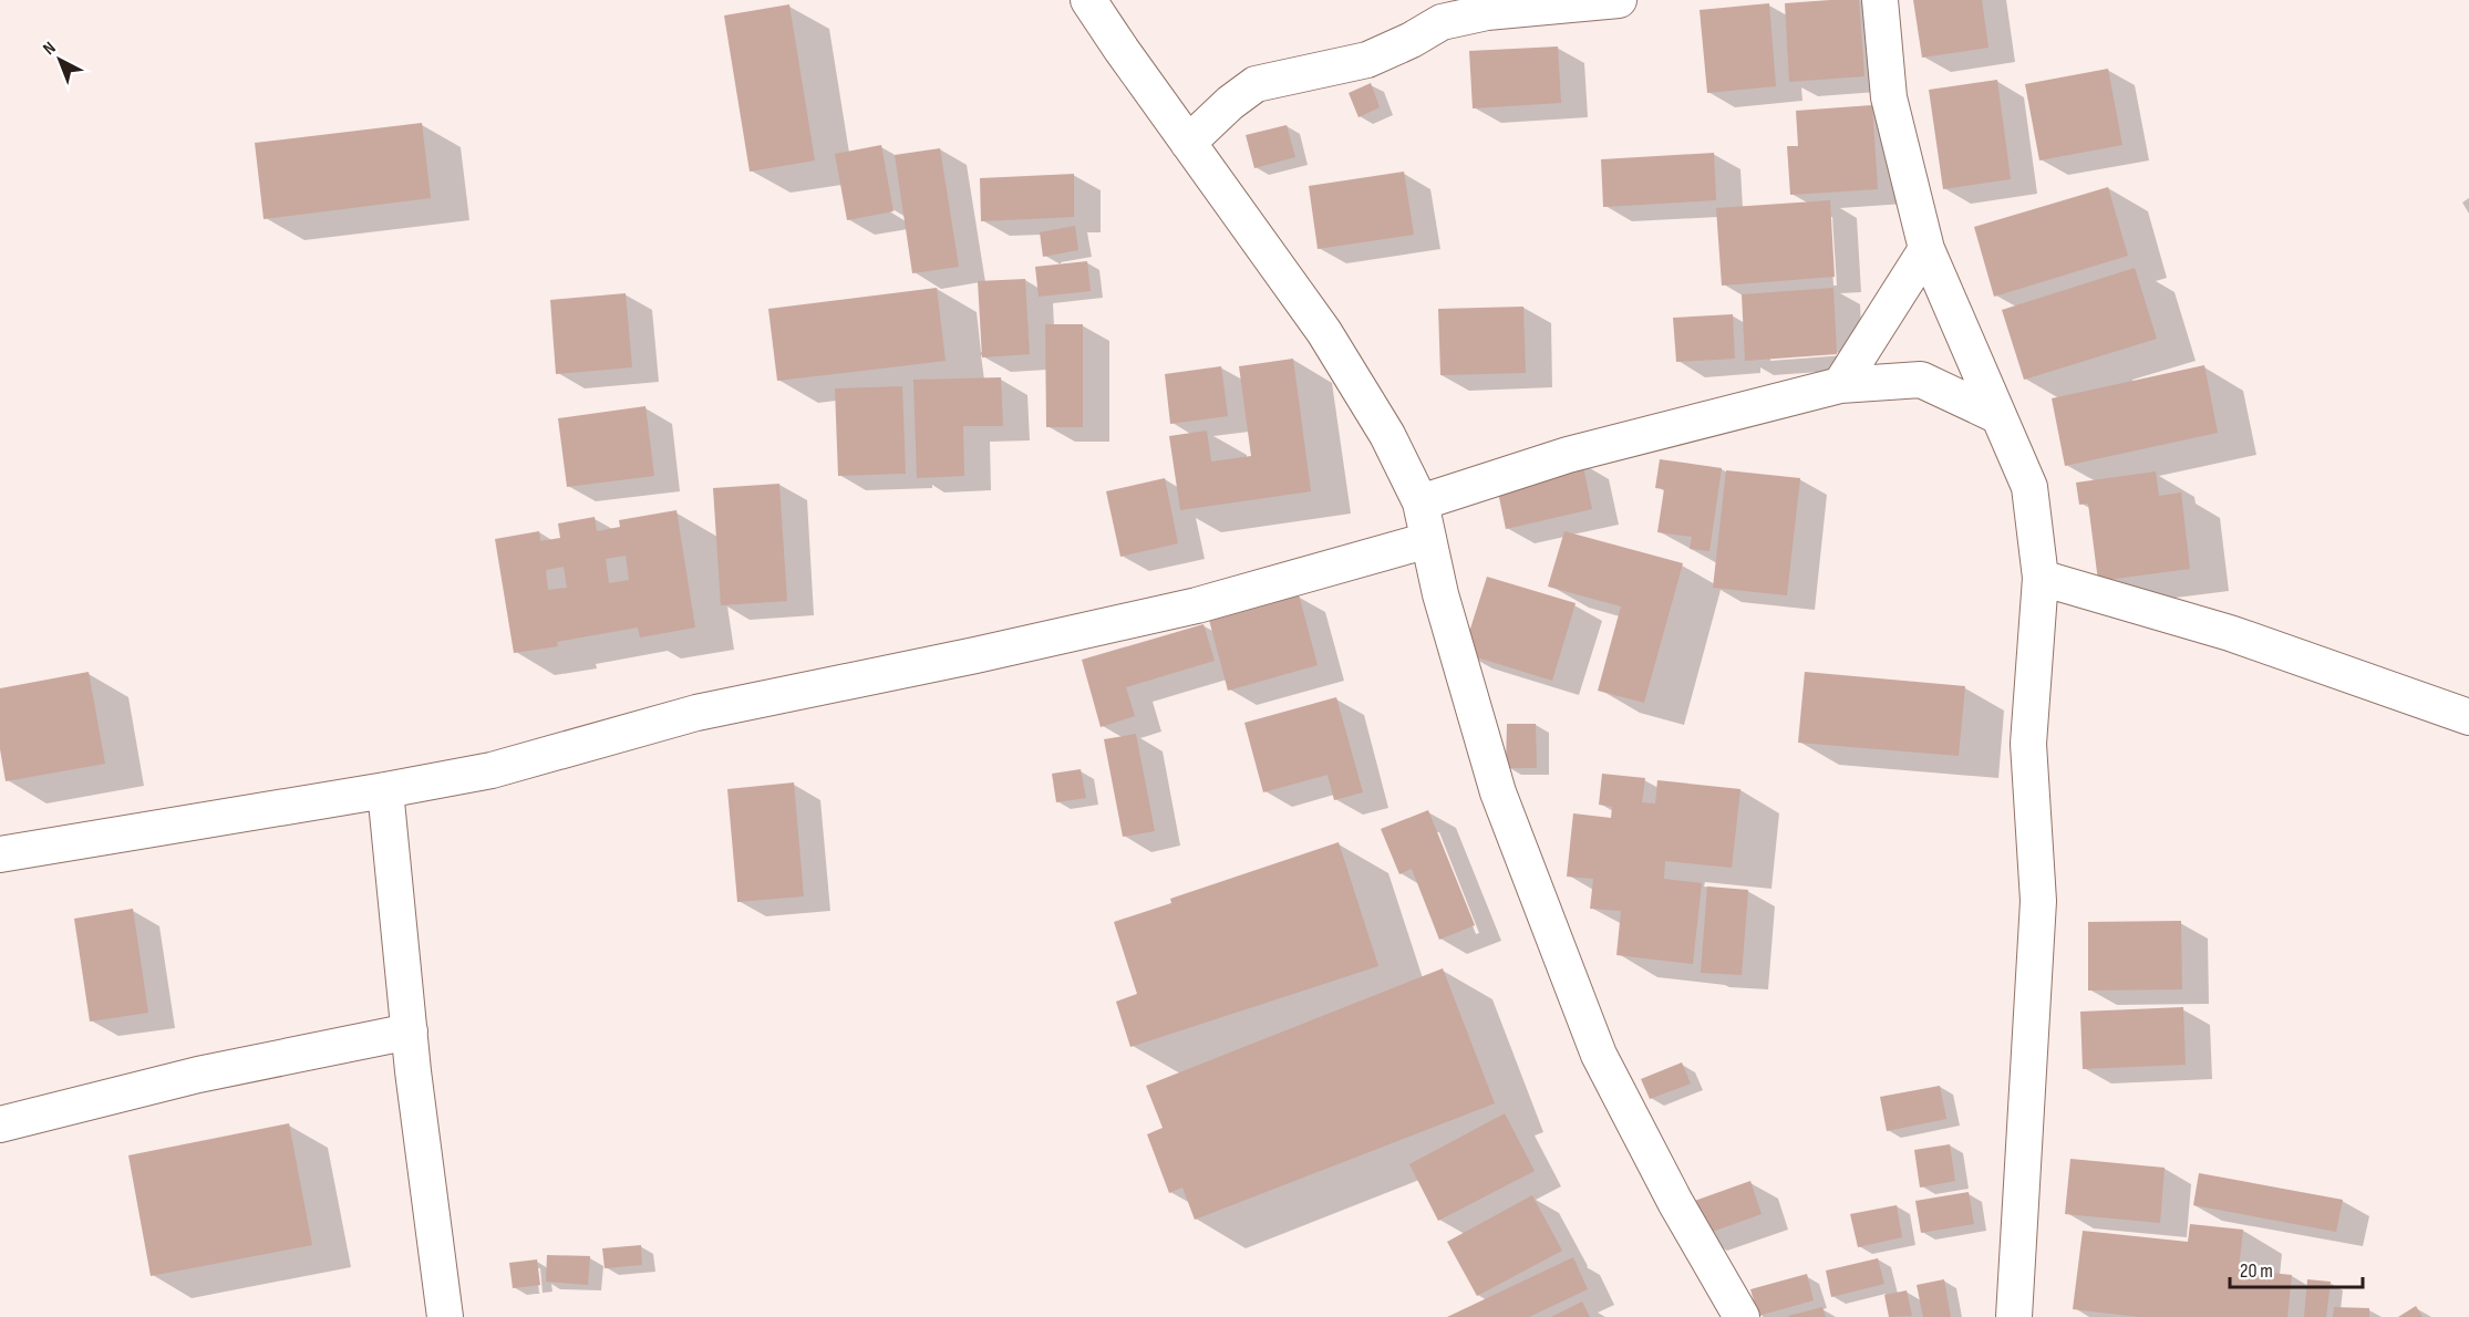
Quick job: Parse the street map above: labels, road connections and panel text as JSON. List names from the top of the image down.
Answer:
{
  "scale_bar": "20 m",
  "north": "top left"
}
